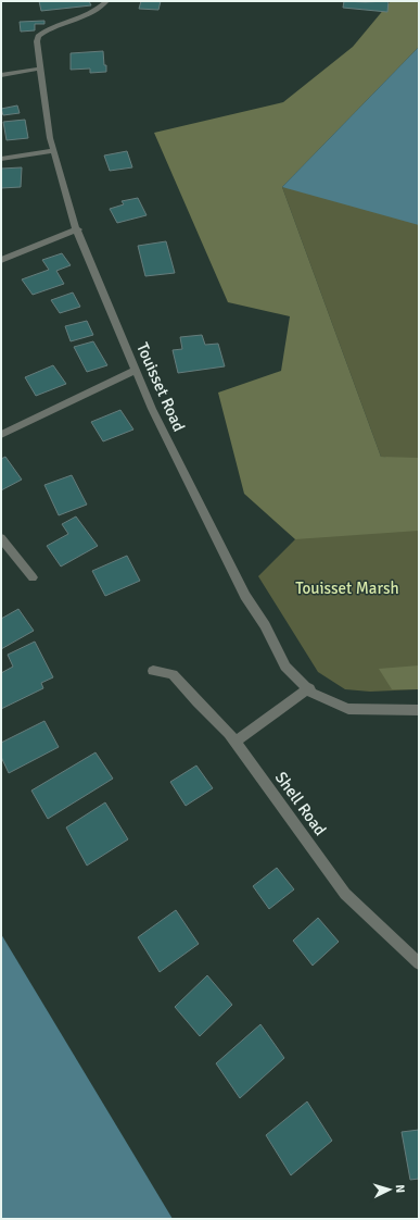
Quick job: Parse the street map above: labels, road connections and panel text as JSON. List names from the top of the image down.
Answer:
{
  "streets": {
    "street": ["Touisset Road", "Shell Road"]
  },
  "parks": ["Touisset Marsh"],
  "north": "right"
}
